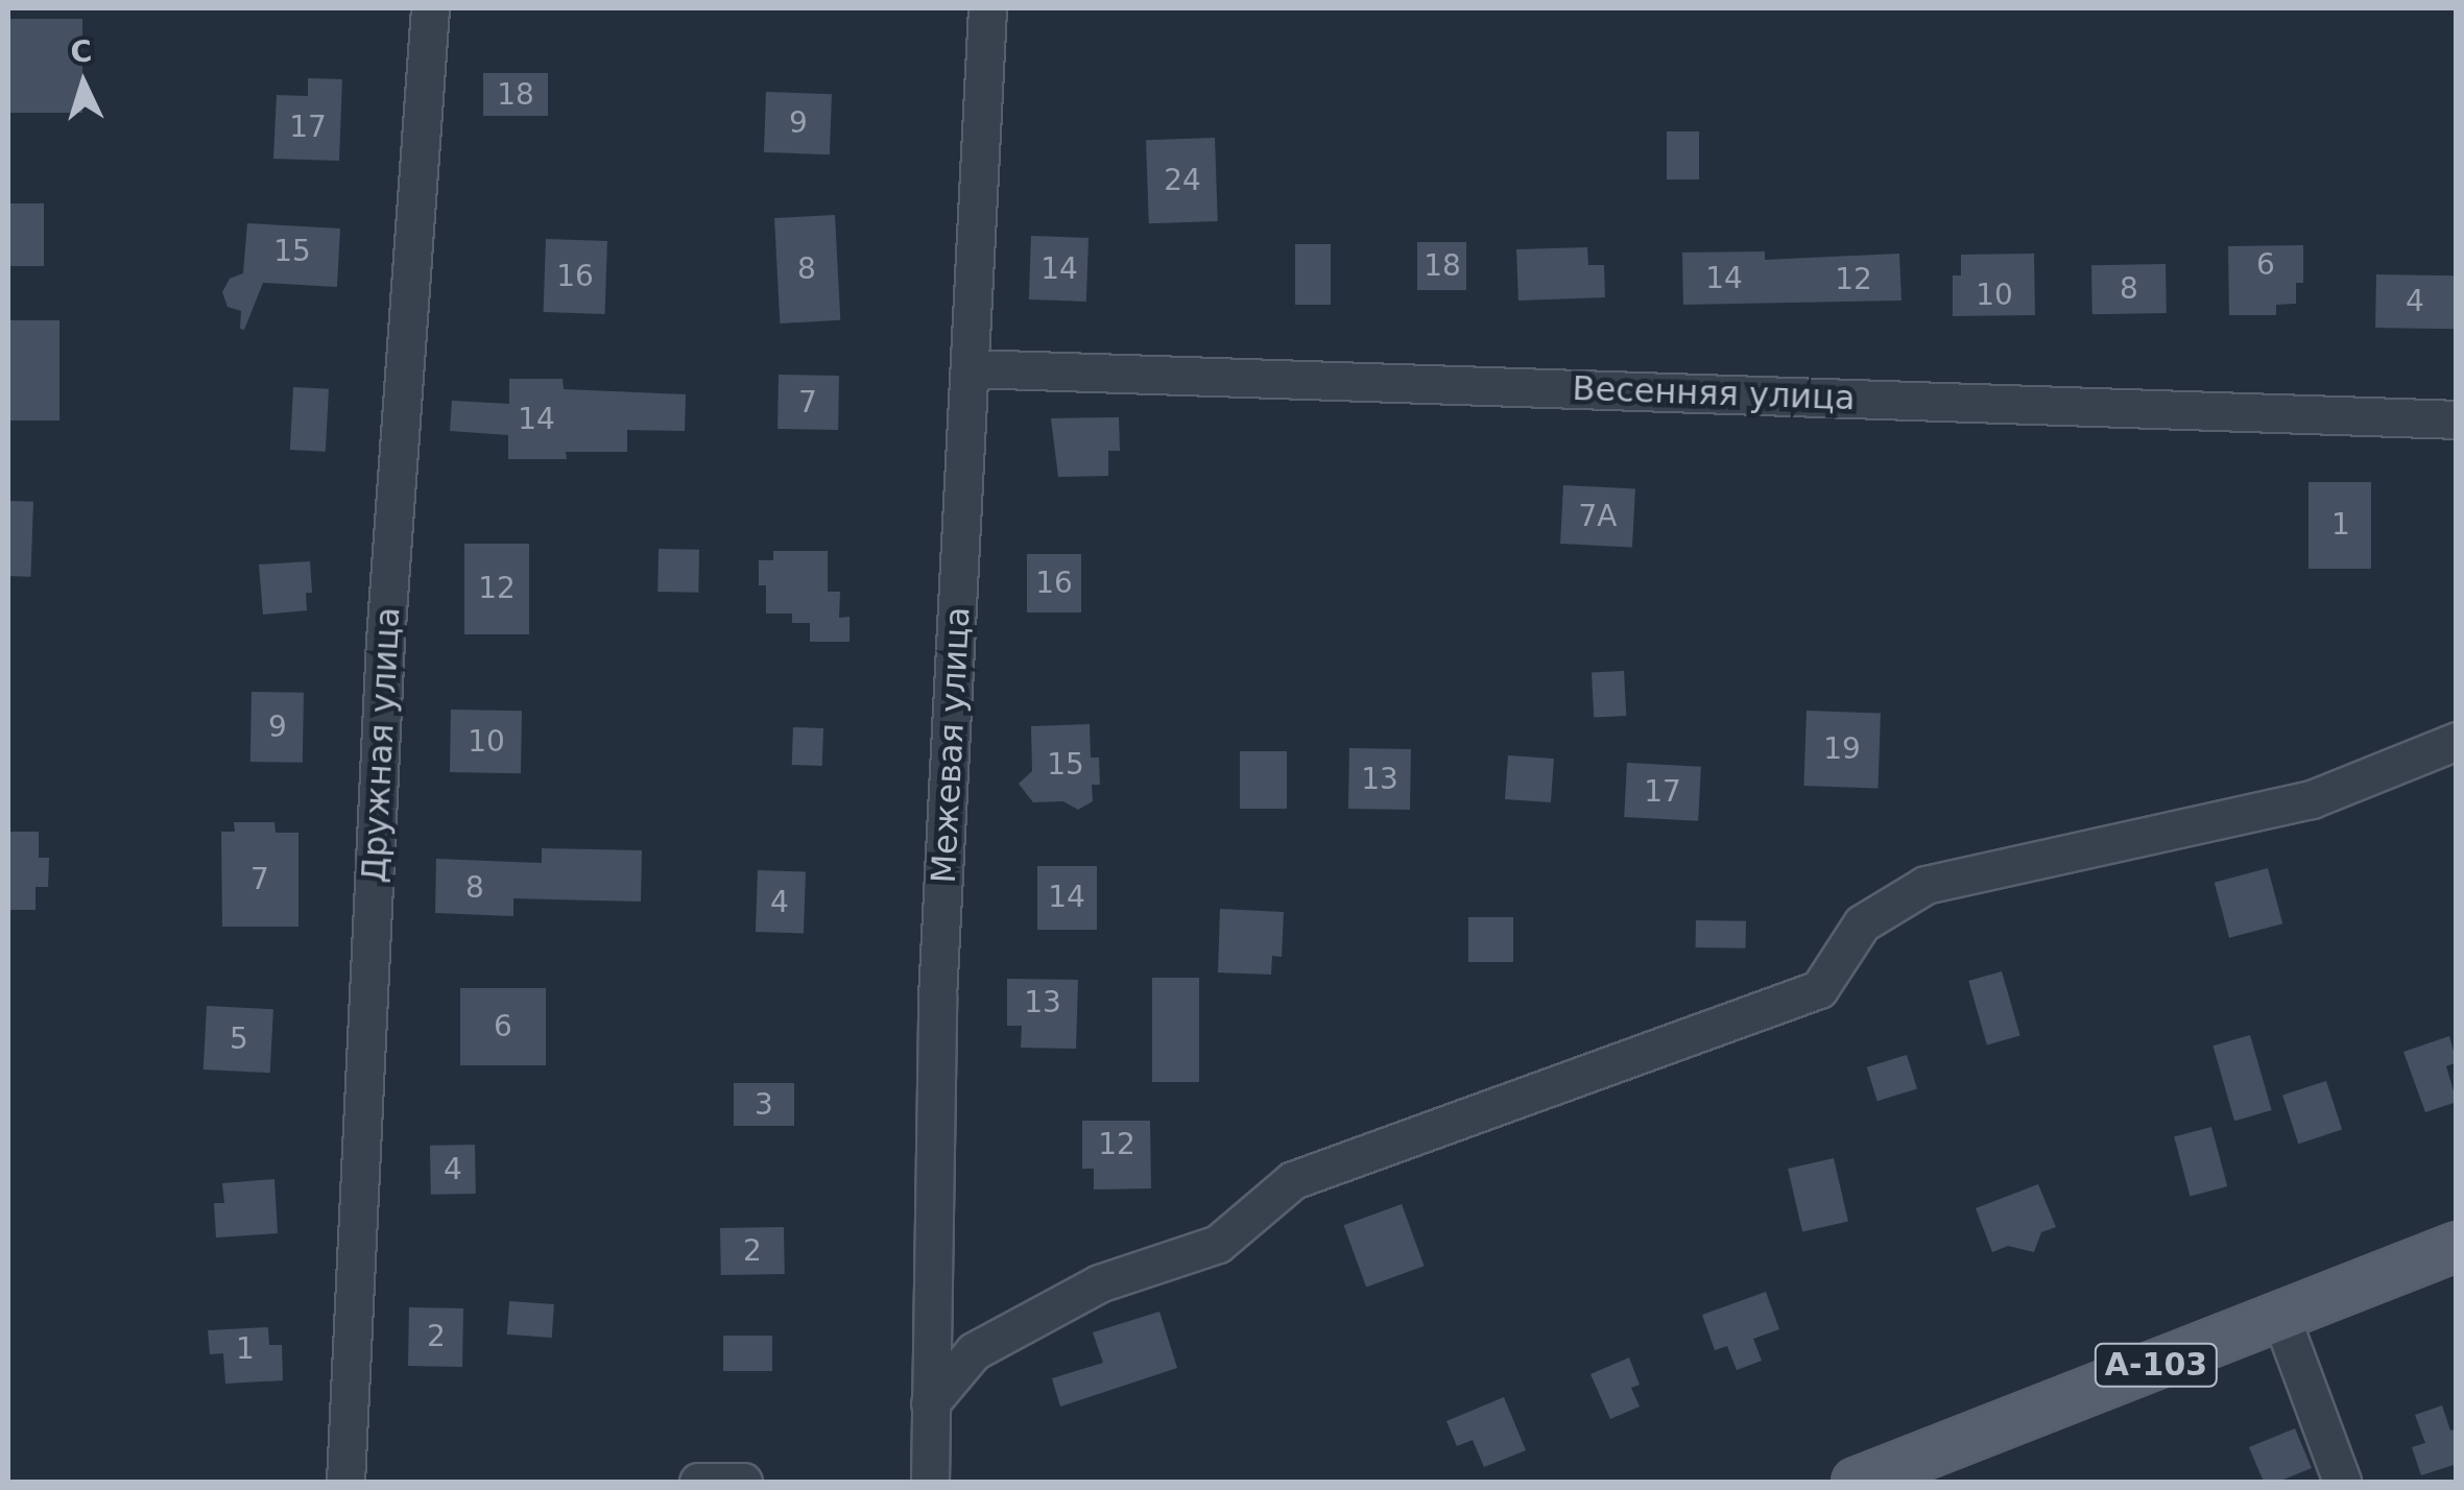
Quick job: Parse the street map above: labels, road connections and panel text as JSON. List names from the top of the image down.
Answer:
{
  "streets": {
    "main road": ["А-103"],
    "street": ["Весенняя улица", "Дружная улица", "Межевая улица"]
  },
  "crossings": [
    ["Весенняя улица", "Межевая улица"]
  ],
  "house_numbers": [
    "18",
    "9",
    "17",
    "24",
    "15",
    "6",
    "18",
    "8",
    "14",
    "16",
    "14",
    "12",
    "8",
    "10",
    "4",
    "7",
    "14",
    "7А",
    "1",
    "16",
    "12",
    "9",
    "10",
    "19",
    "15",
    "13",
    "17",
    "7",
    "8",
    "14",
    "4",
    "13",
    "6",
    "5",
    "3",
    "12",
    "4",
    "2",
    "2",
    "1"
  ],
  "north": "top"
}
